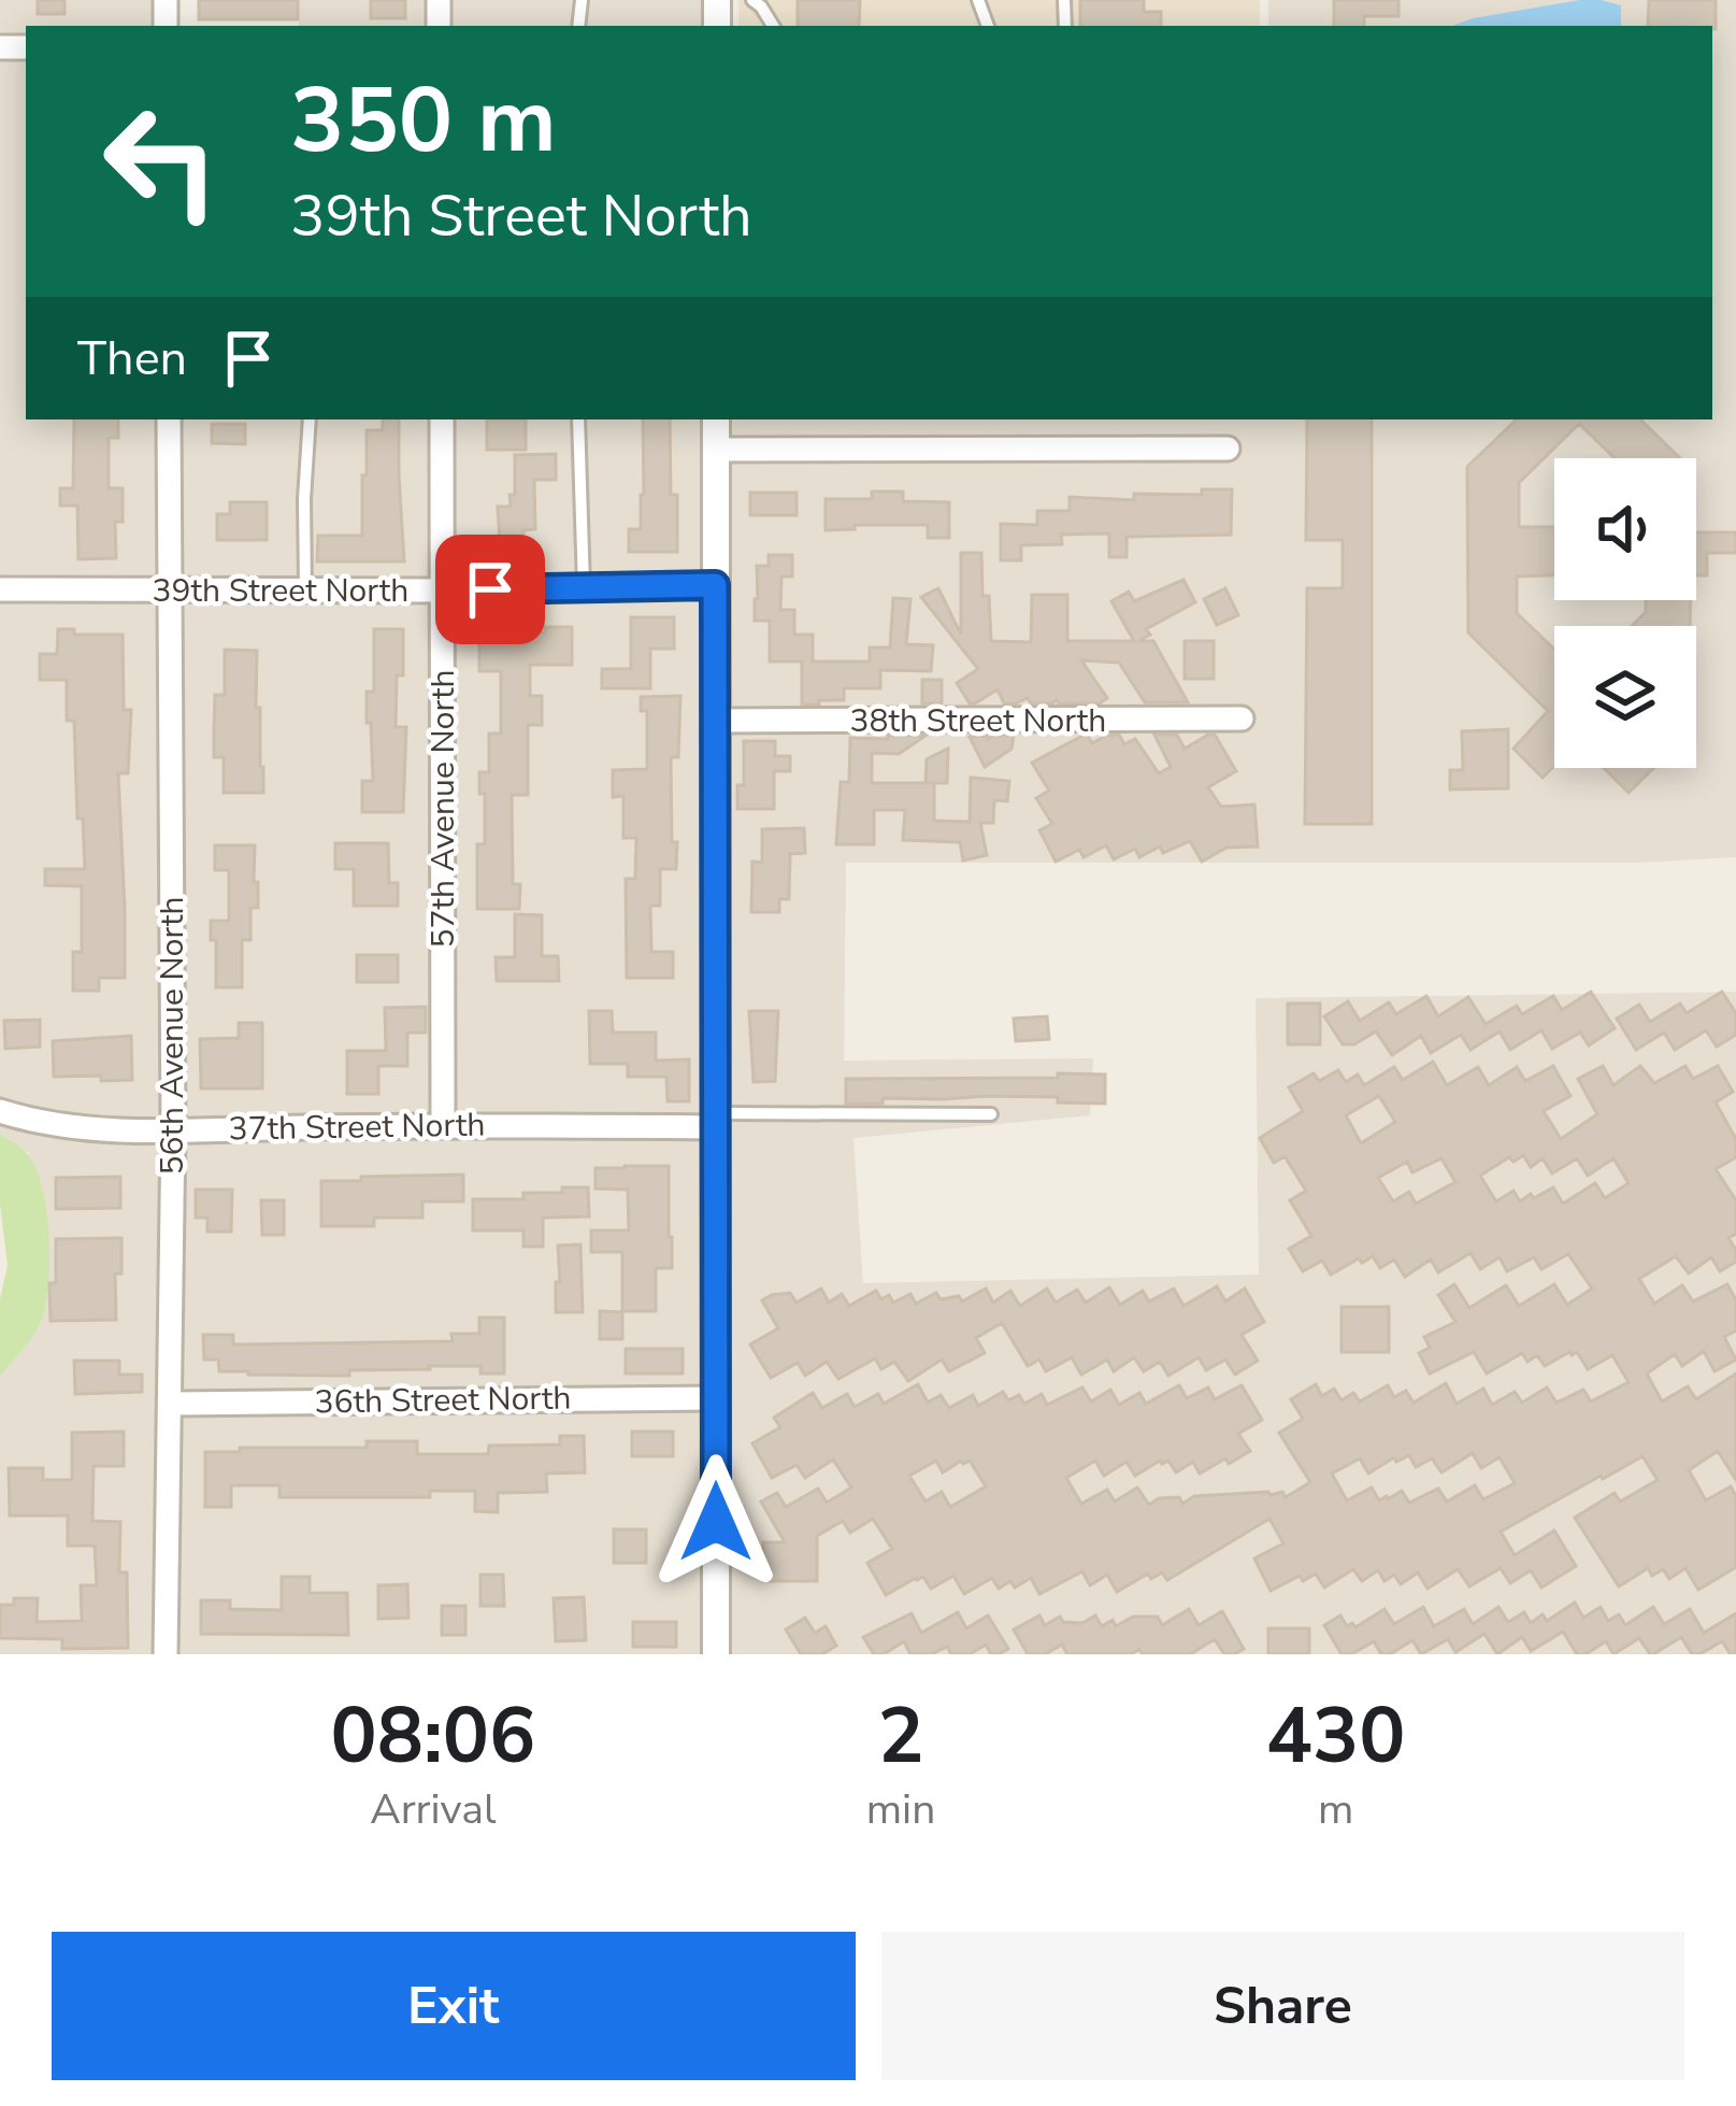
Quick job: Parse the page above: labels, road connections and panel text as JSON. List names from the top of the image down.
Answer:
{
  "streets": {
    "street": [
      "39th Street North",
      "38th Street North",
      "57th Avenue North",
      "56th Avenue North",
      "37th Street North",
      "36th Street North"
    ]
  },
  "crossings": [
    ["39th Street North", "57th Avenue North"],
    ["39th Street North", "56th Avenue North"],
    ["57th Avenue North", "37th Street North"],
    ["56th Avenue North", "37th Street North"],
    ["56th Avenue North", "36th Street North"]
  ],
  "page": {
    "turn": ["350 m", "39th Street North"],
    "then": "Then",
    "eta": [
      "08:06",
      "Arrival",
      "2",
      "min",
      "430",
      "m"
    ],
    "buttons": ["Exit", "Share"]
  }
}
